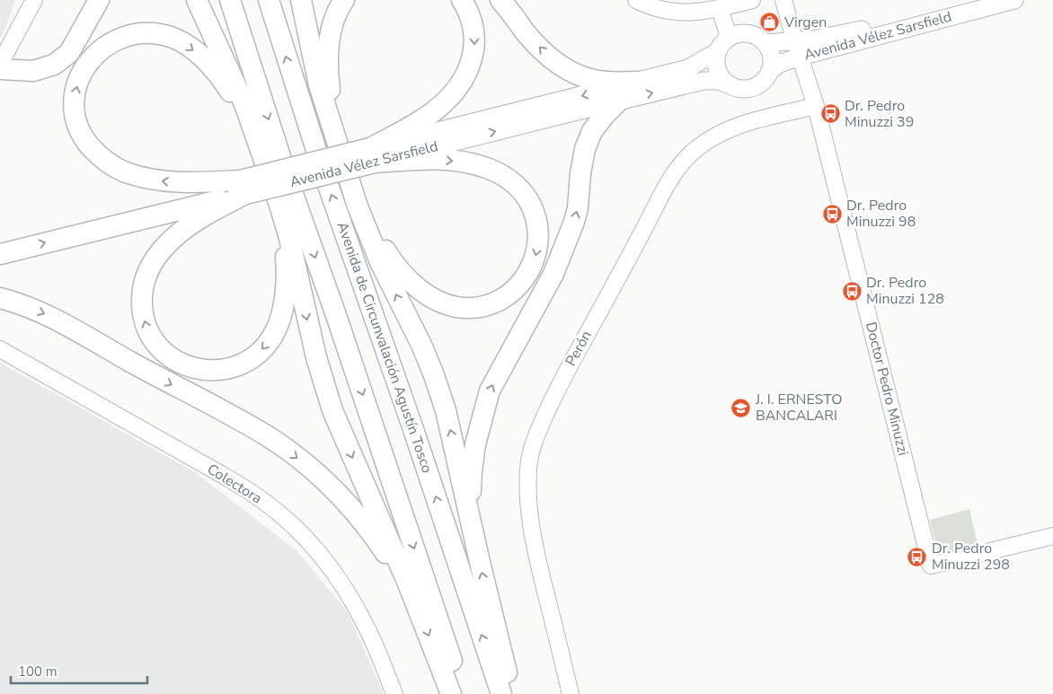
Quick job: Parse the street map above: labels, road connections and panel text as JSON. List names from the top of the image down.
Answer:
{
  "streets": {
    "highway": ["Avenida Vélez Sarsfield", "Avenida de Circunvalación Agustín Tosco"],
    "street": ["Perón", "Doctor Pedro Minuzzi", "Colectora"]
  },
  "crossings": [
    ["Avenida Vélez Sarsfield", "Doctor Pedro Minuzzi"],
    ["Perón", "Doctor Pedro Minuzzi"]
  ],
  "places": {
    "shop": ["Virgen"],
    "bus stop": [
      "Dr. Pedro Minuzzi 39",
      "Dr. Pedro Minuzzi 98",
      "Dr. Pedro Minuzzi 128",
      "Dr. Pedro Minuzzi 298"
    ],
    "school or university": ["J. I. ERNESTO BANCALARI"]
  },
  "scale_bar": "100 m"
}
